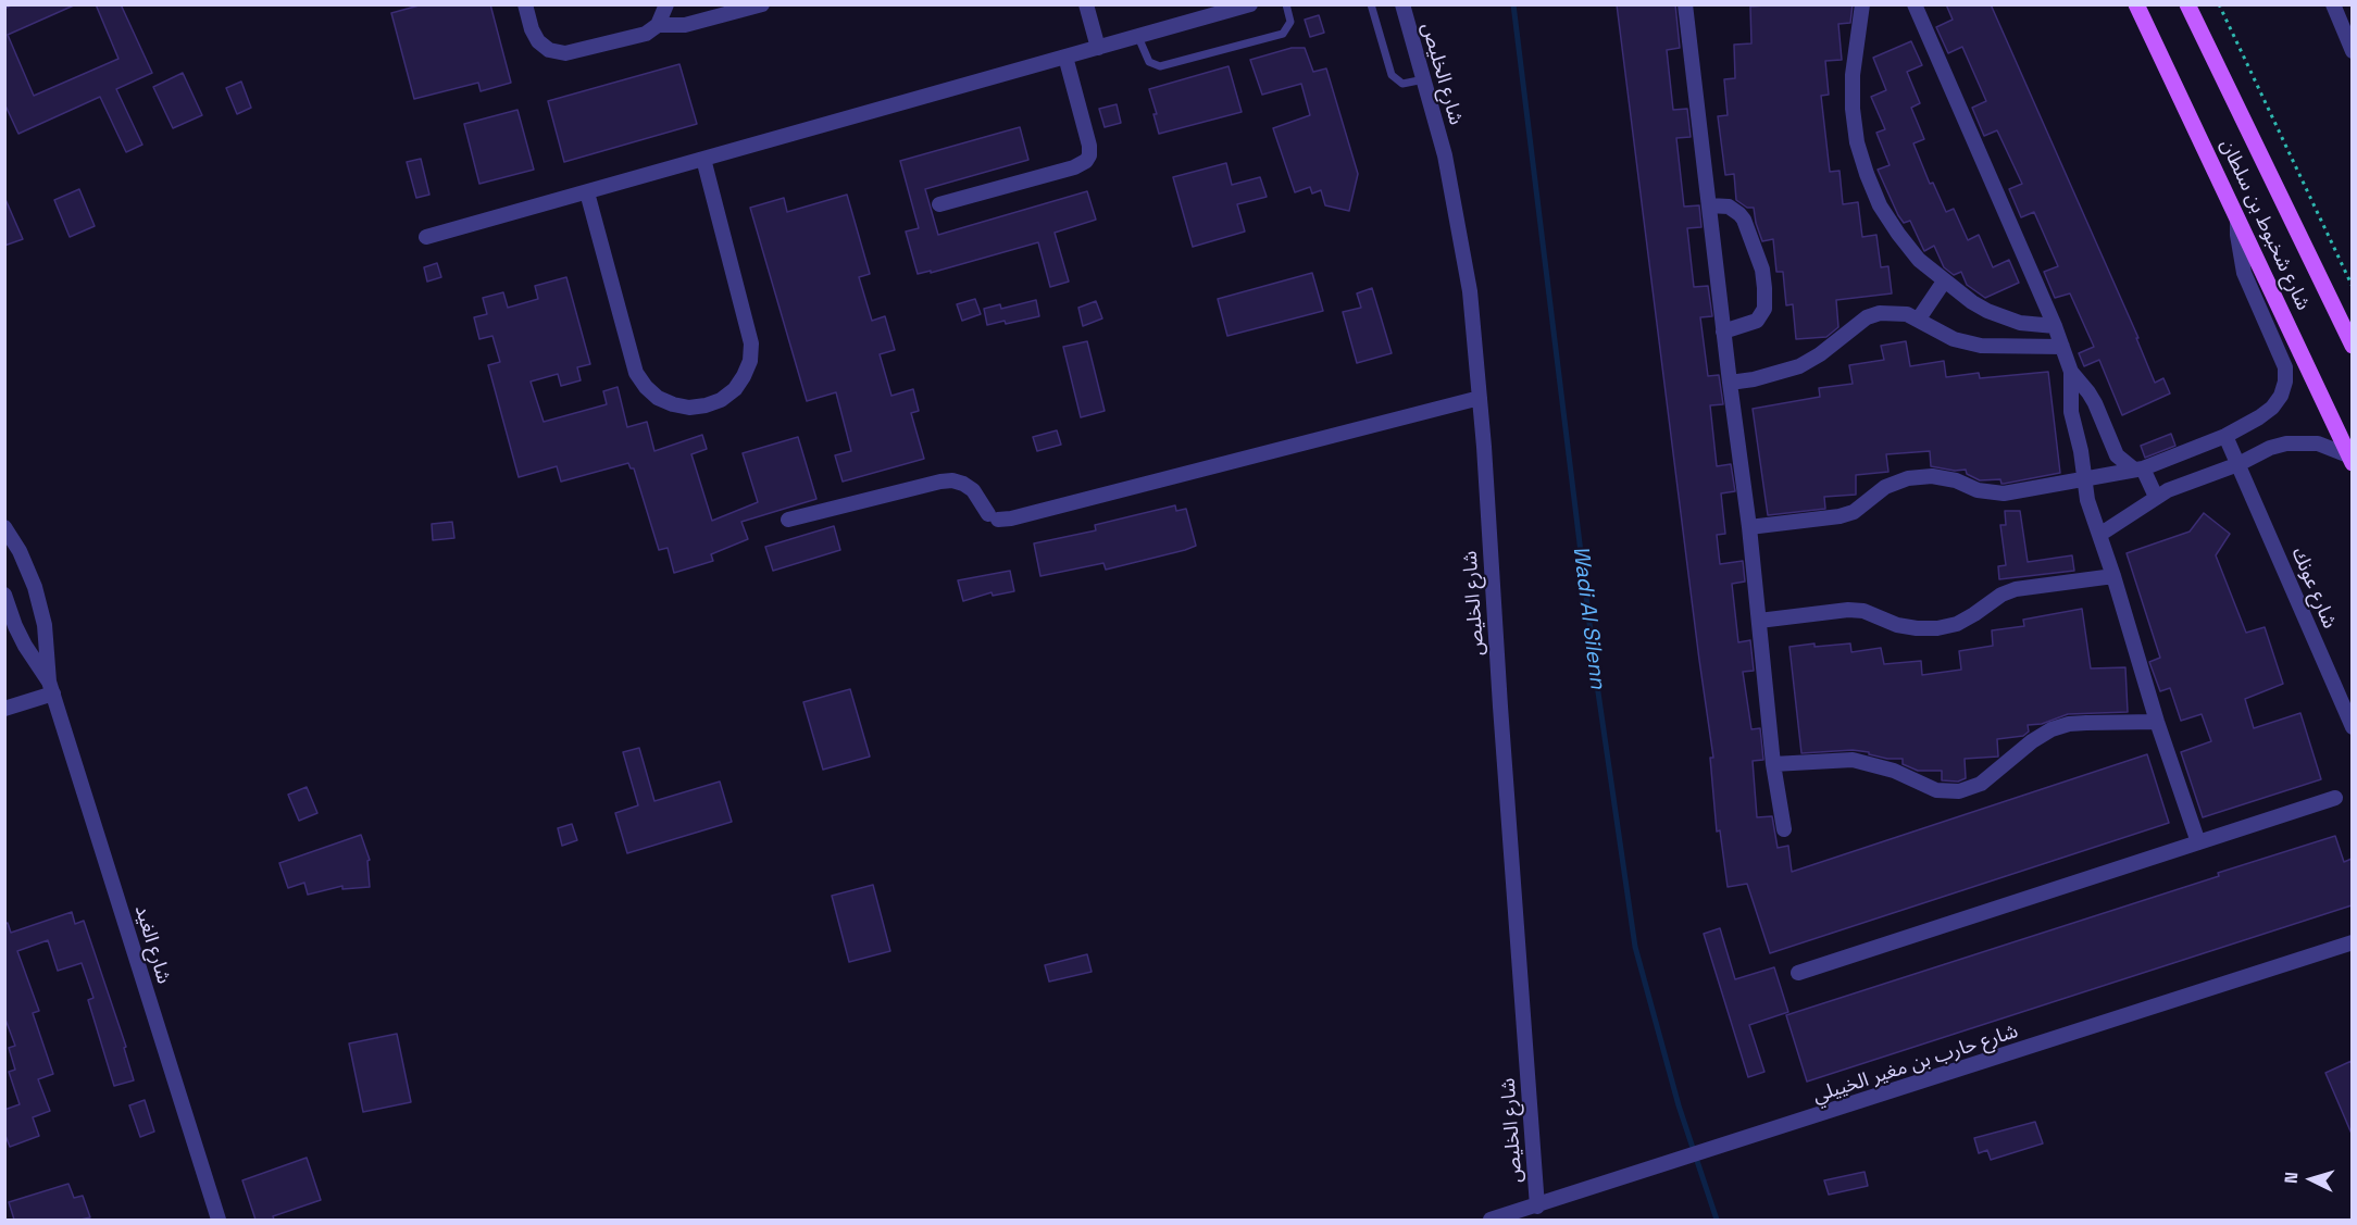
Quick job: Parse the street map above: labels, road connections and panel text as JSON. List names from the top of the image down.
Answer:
{
  "streets": {
    "main road": ["شارع شخبوط بن سلطان"],
    "street": [
      "شارع الخليص",
      "شارع عونك",
      "شارع الغيد",
      "شارع حارب بن مغير الخييلي"
    ]
  },
  "crossings": [
    ["شارع الخليص", "شارع حارب بن مغير الخييلي"]
  ],
  "water": ["Wadi Al Silenn"],
  "north": "left"
}
